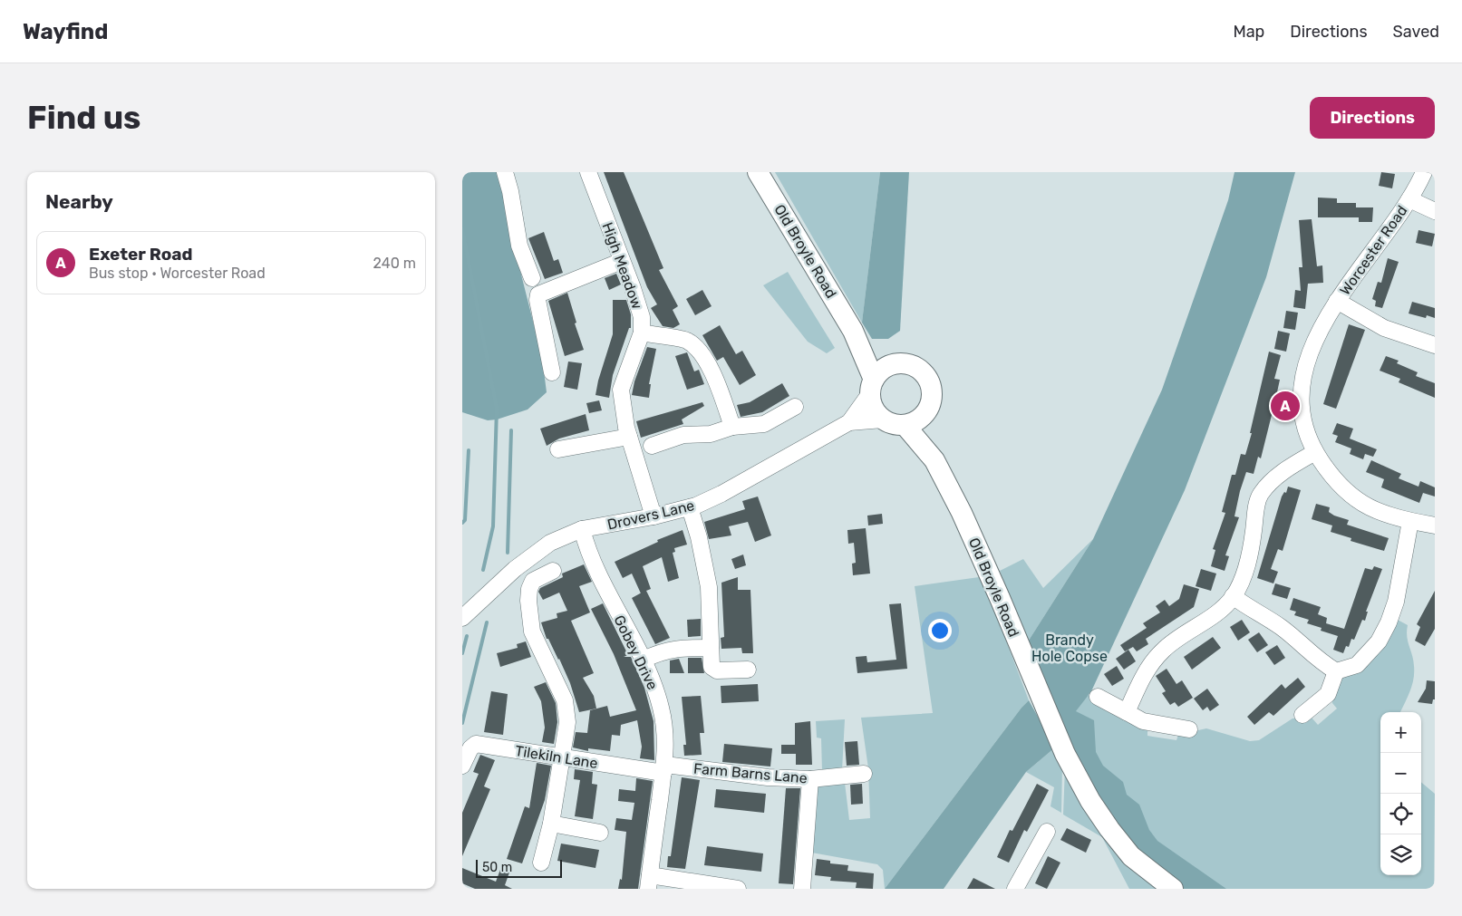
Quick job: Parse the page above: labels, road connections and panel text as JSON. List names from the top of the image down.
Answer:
{
  "streets": {
    "main road": ["Old Broyle Road"],
    "street": [
      "Worcester Road",
      "High Meadow",
      "Drovers Lane",
      "Gobey Drive",
      "Tilekiln Lane",
      "Farm Barns Lane"
    ]
  },
  "crossings": [
    ["Old Broyle Road", "Drovers Lane"],
    ["High Meadow", "Drovers Lane"],
    ["Drovers Lane", "Gobey Drive"],
    ["Gobey Drive", "Tilekiln Lane"],
    ["Gobey Drive", "Farm Barns Lane"],
    ["Tilekiln Lane", "Farm Barns Lane"]
  ],
  "parks": ["Brandy Hole Copse"],
  "scale_bar": "50 m",
  "page": {
    "header": "Wayfind",
    "nav": ["Map", "Directions", "Saved"],
    "buttons": "Directions",
    "title": "Find us",
    "heading": "Nearby",
    "list": [
      {
        "mark": "A",
        "name": "Exeter Road",
        "note": "Bus stop · Worcester Road",
        "value": "240 m"
      }
    ],
    "pins": "A",
    "map_buttons": ["+", "−"],
    "scale": "50 m"
  }
}
